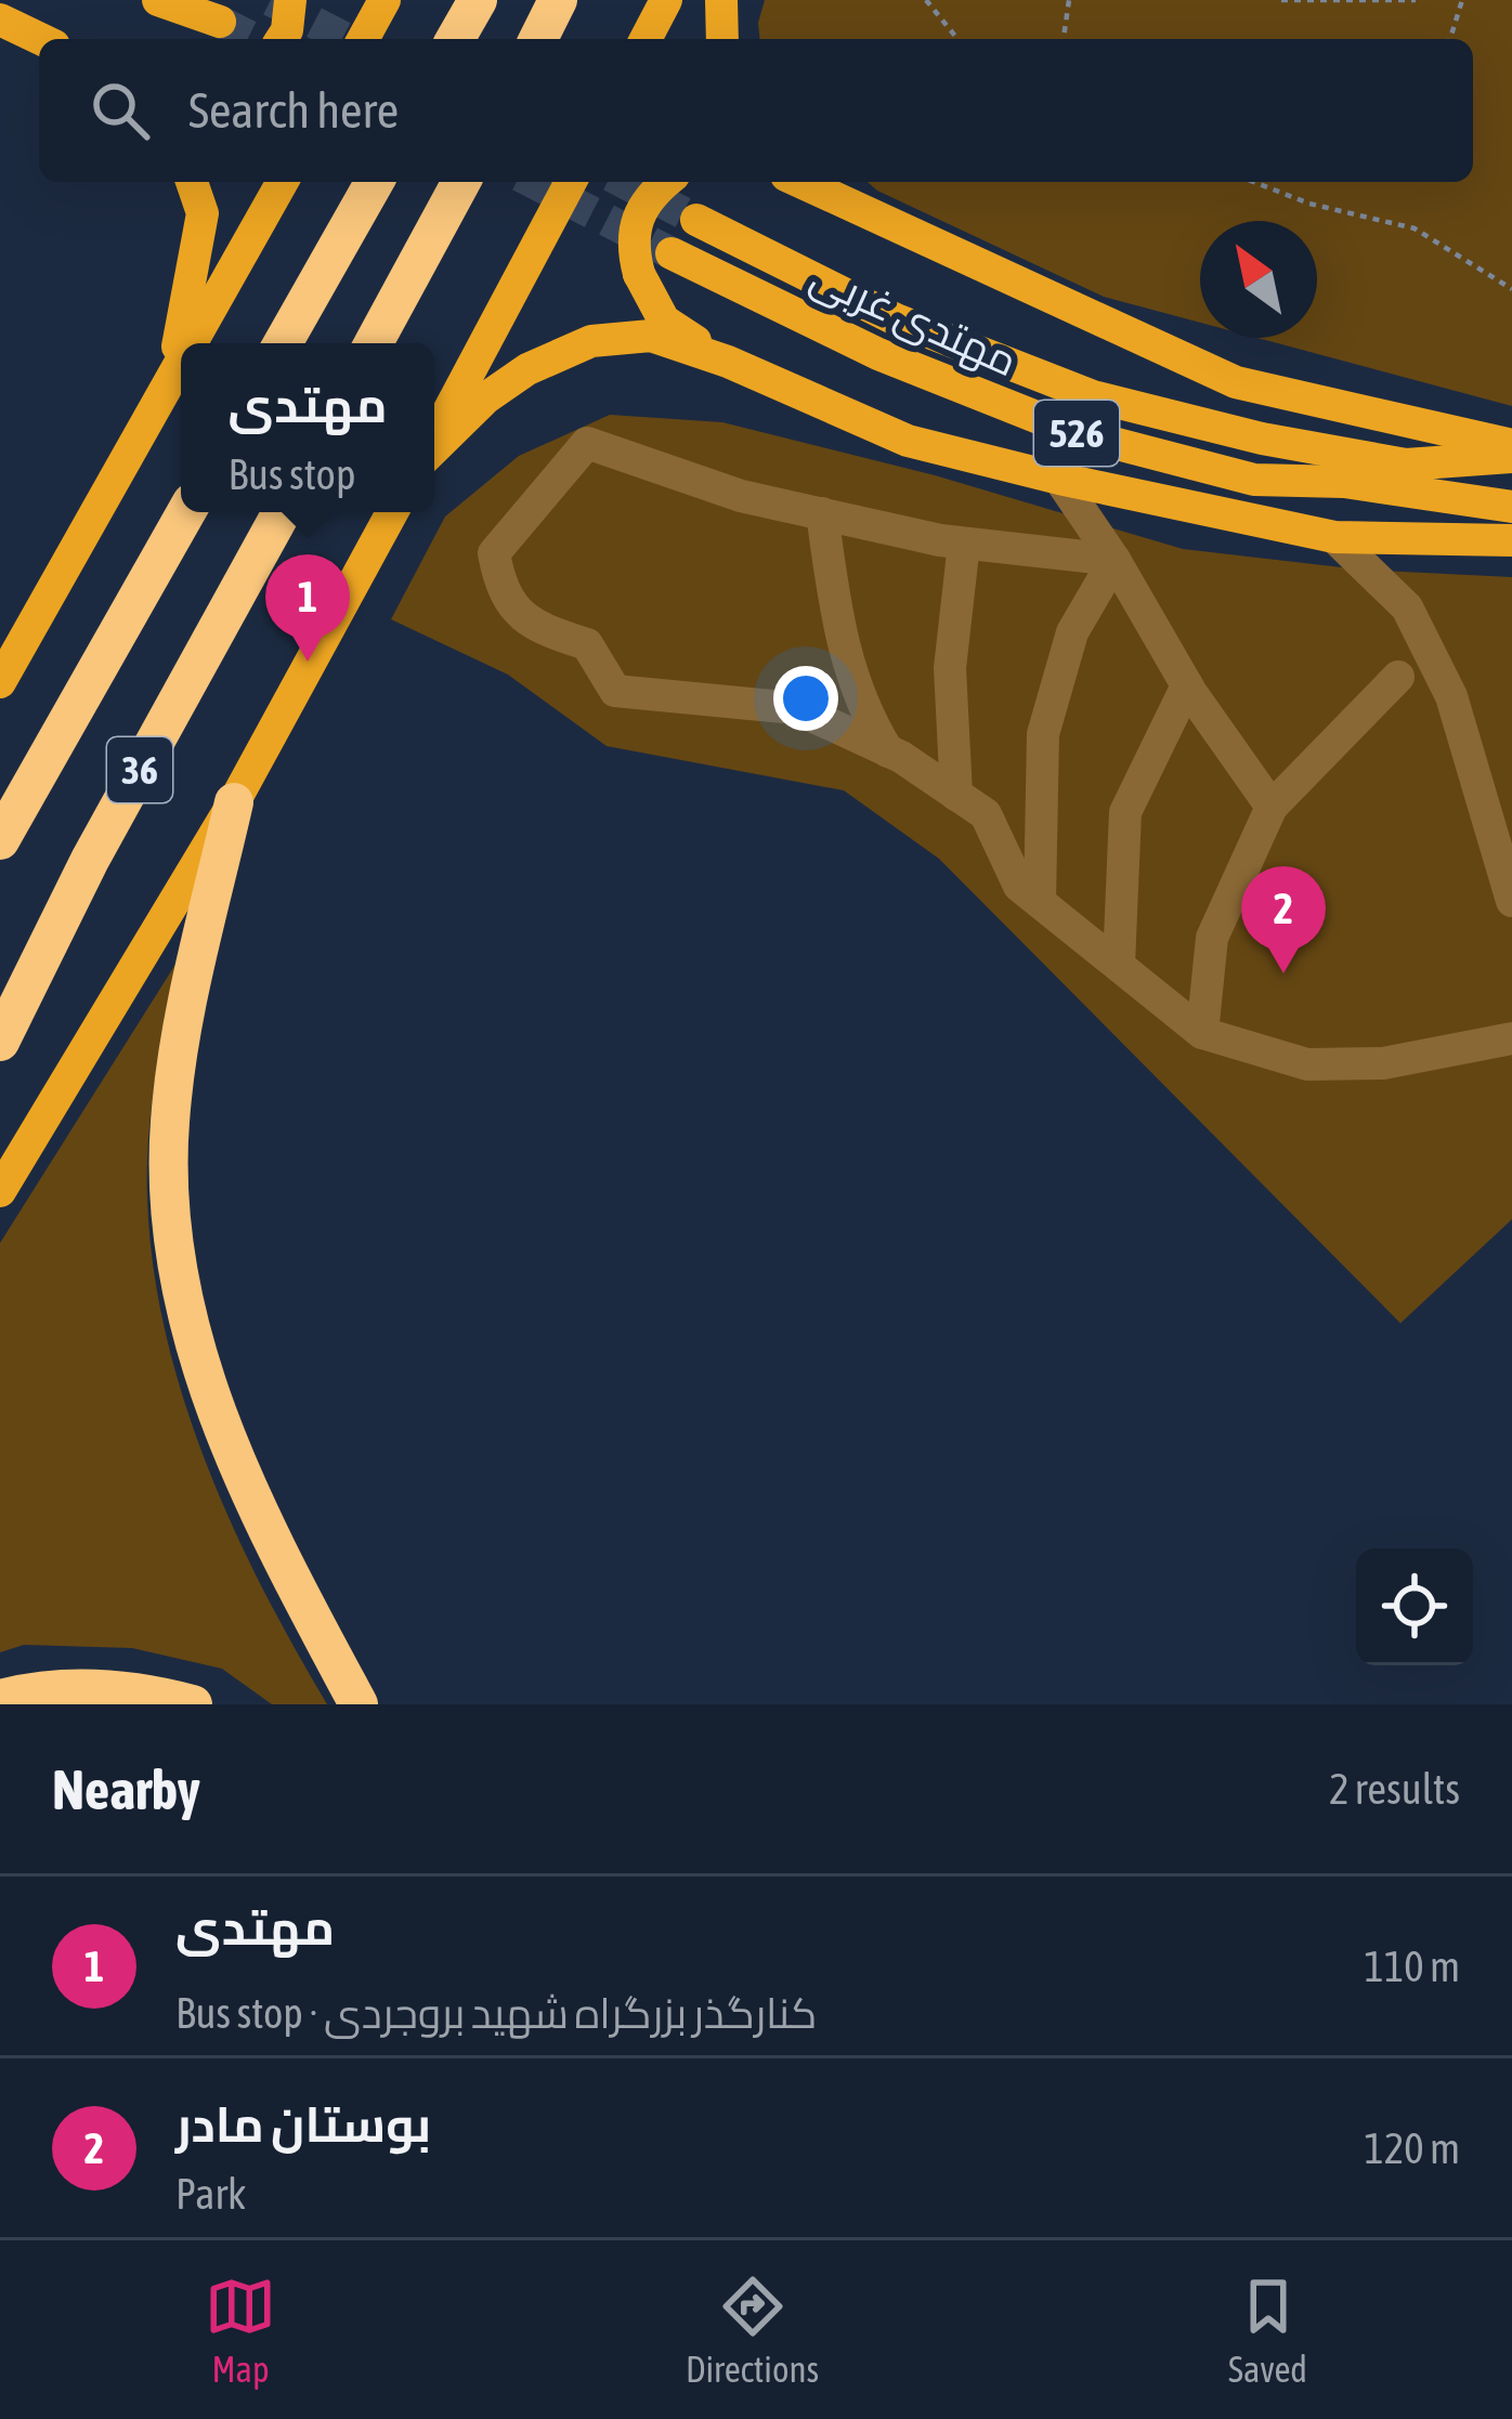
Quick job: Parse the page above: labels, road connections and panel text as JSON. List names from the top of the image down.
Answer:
{
  "streets": {
    "highway": ["36"],
    "main road": ["مهتدی غربی", "526"]
  },
  "north": "top left",
  "page": {
    "search": "Search here",
    "popup": ["مهتدی", "Bus stop"],
    "pins": ["1", "2"],
    "heading": ["Nearby", "2 results"],
    "list": [
      {
        "mark": "1",
        "name": "مهتدی",
        "note": "Bus stop · کنارگذر بزرگراه شهید بروجردی",
        "value": "110 m"
      },
      {
        "mark": "2",
        "name": "بوستان مادر",
        "note": "Park",
        "value": "120 m"
      }
    ],
    "nav": ["Map", "Directions", "Saved"]
  }
}
